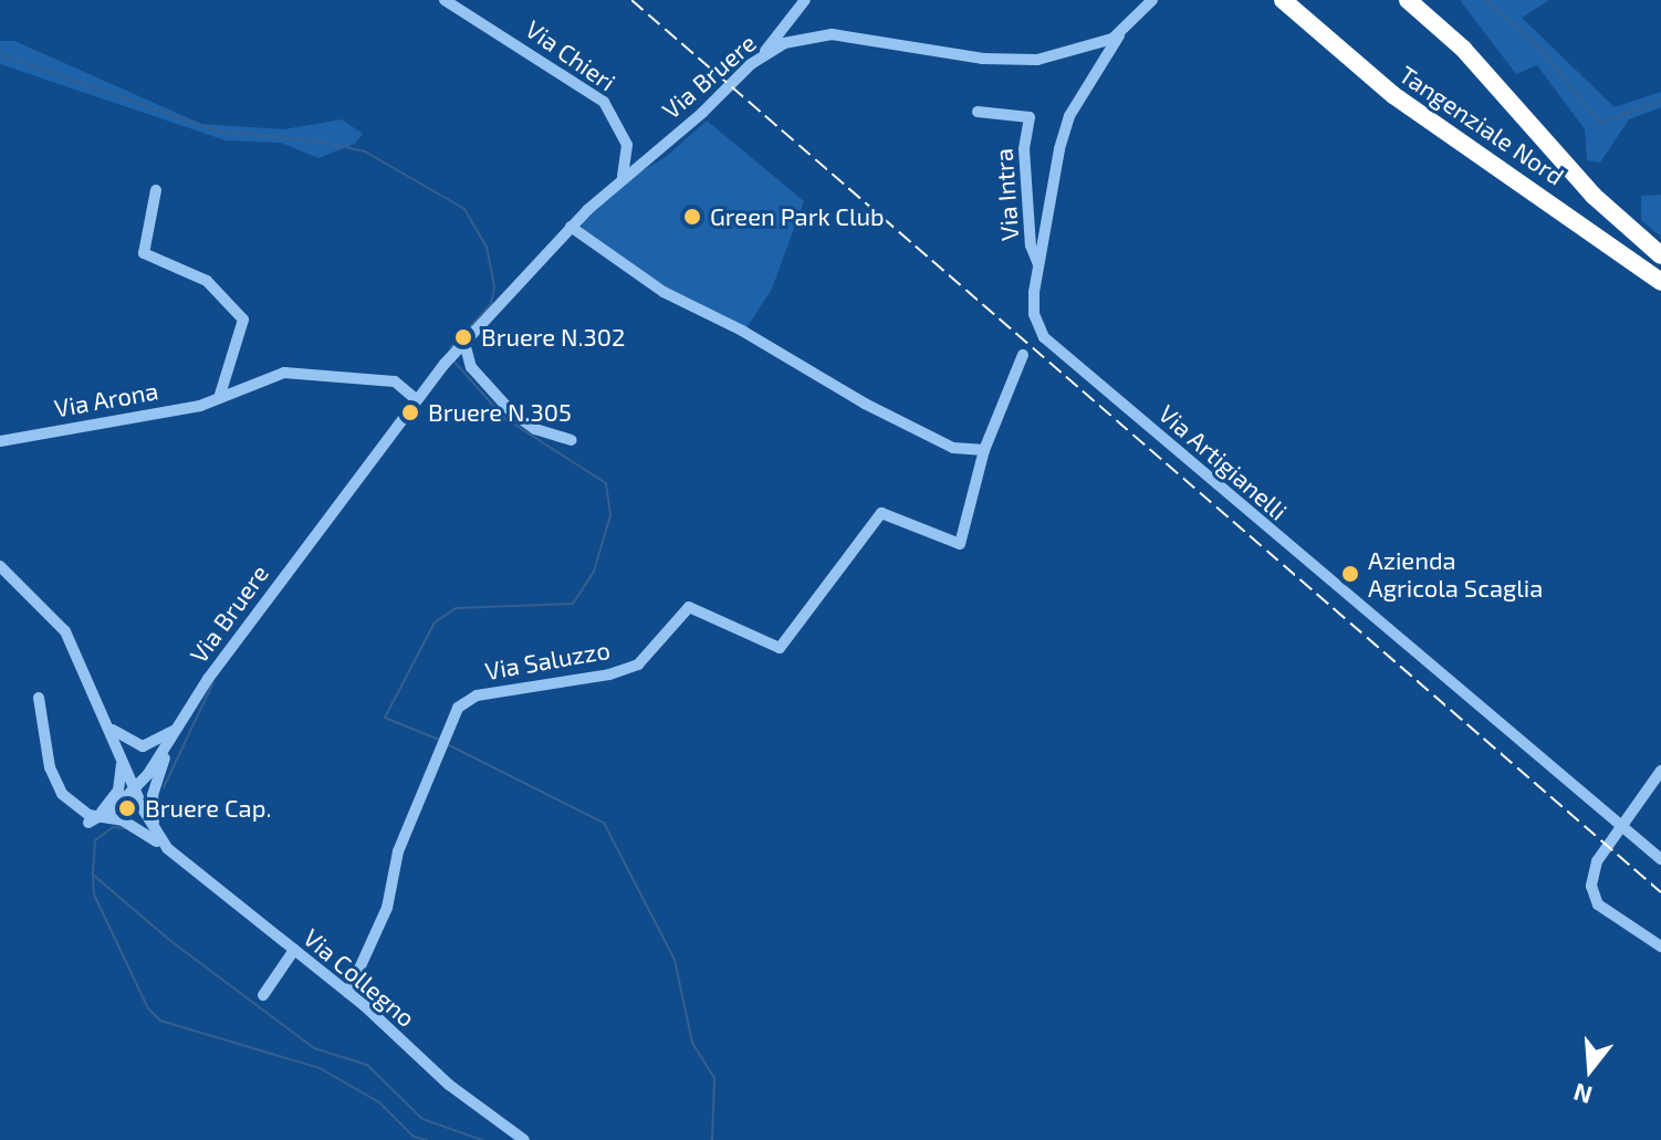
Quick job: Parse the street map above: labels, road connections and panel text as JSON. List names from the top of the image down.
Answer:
{
  "streets": {
    "highway": ["Tangenziale Nord"],
    "street": [
      "Via Chieri",
      "Via Bruere",
      "Via Intra",
      "Via Arona",
      "Via Artigianelli",
      "Via Saluzzo",
      "Via Collegno"
    ]
  },
  "crossings": [
    ["Via Chieri", "Via Bruere"],
    ["Via Bruere", "Via Arona"],
    ["Via Bruere", "Via Artigianelli"],
    ["Via Bruere", "Via Collegno"],
    ["Via Intra", "Via Artigianelli"],
    ["Via Saluzzo", "Via Collegno"]
  ],
  "places": [
    "Green Park Club",
    "Bruere N.302",
    "Bruere N.305",
    "Azienda Agricola Scaglia",
    "Bruere Cap."
  ],
  "north": "bottom"
}
